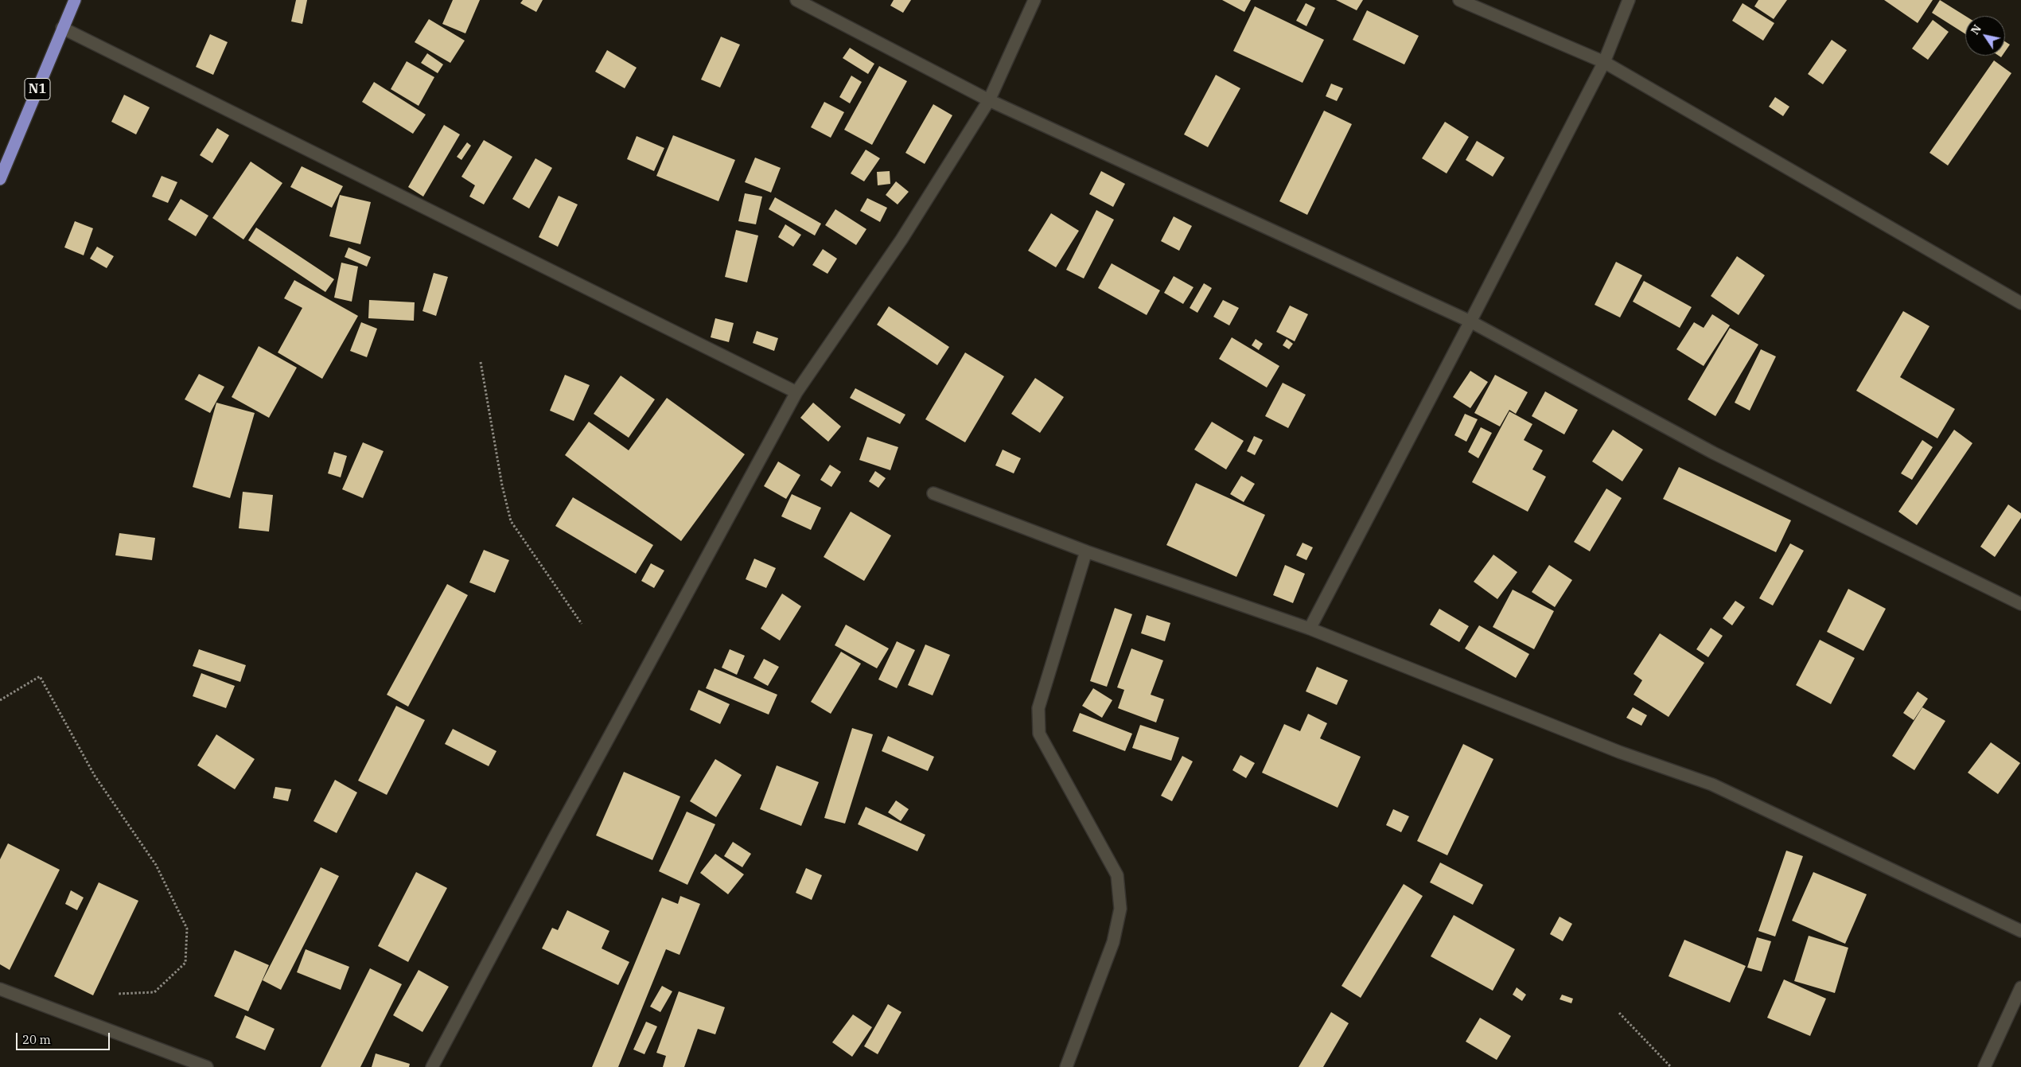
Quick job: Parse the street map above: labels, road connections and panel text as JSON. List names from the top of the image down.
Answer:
{
  "streets": {
    "highway": ["N1"]
  },
  "scale_bar": "20 m",
  "north": "top left"
}
